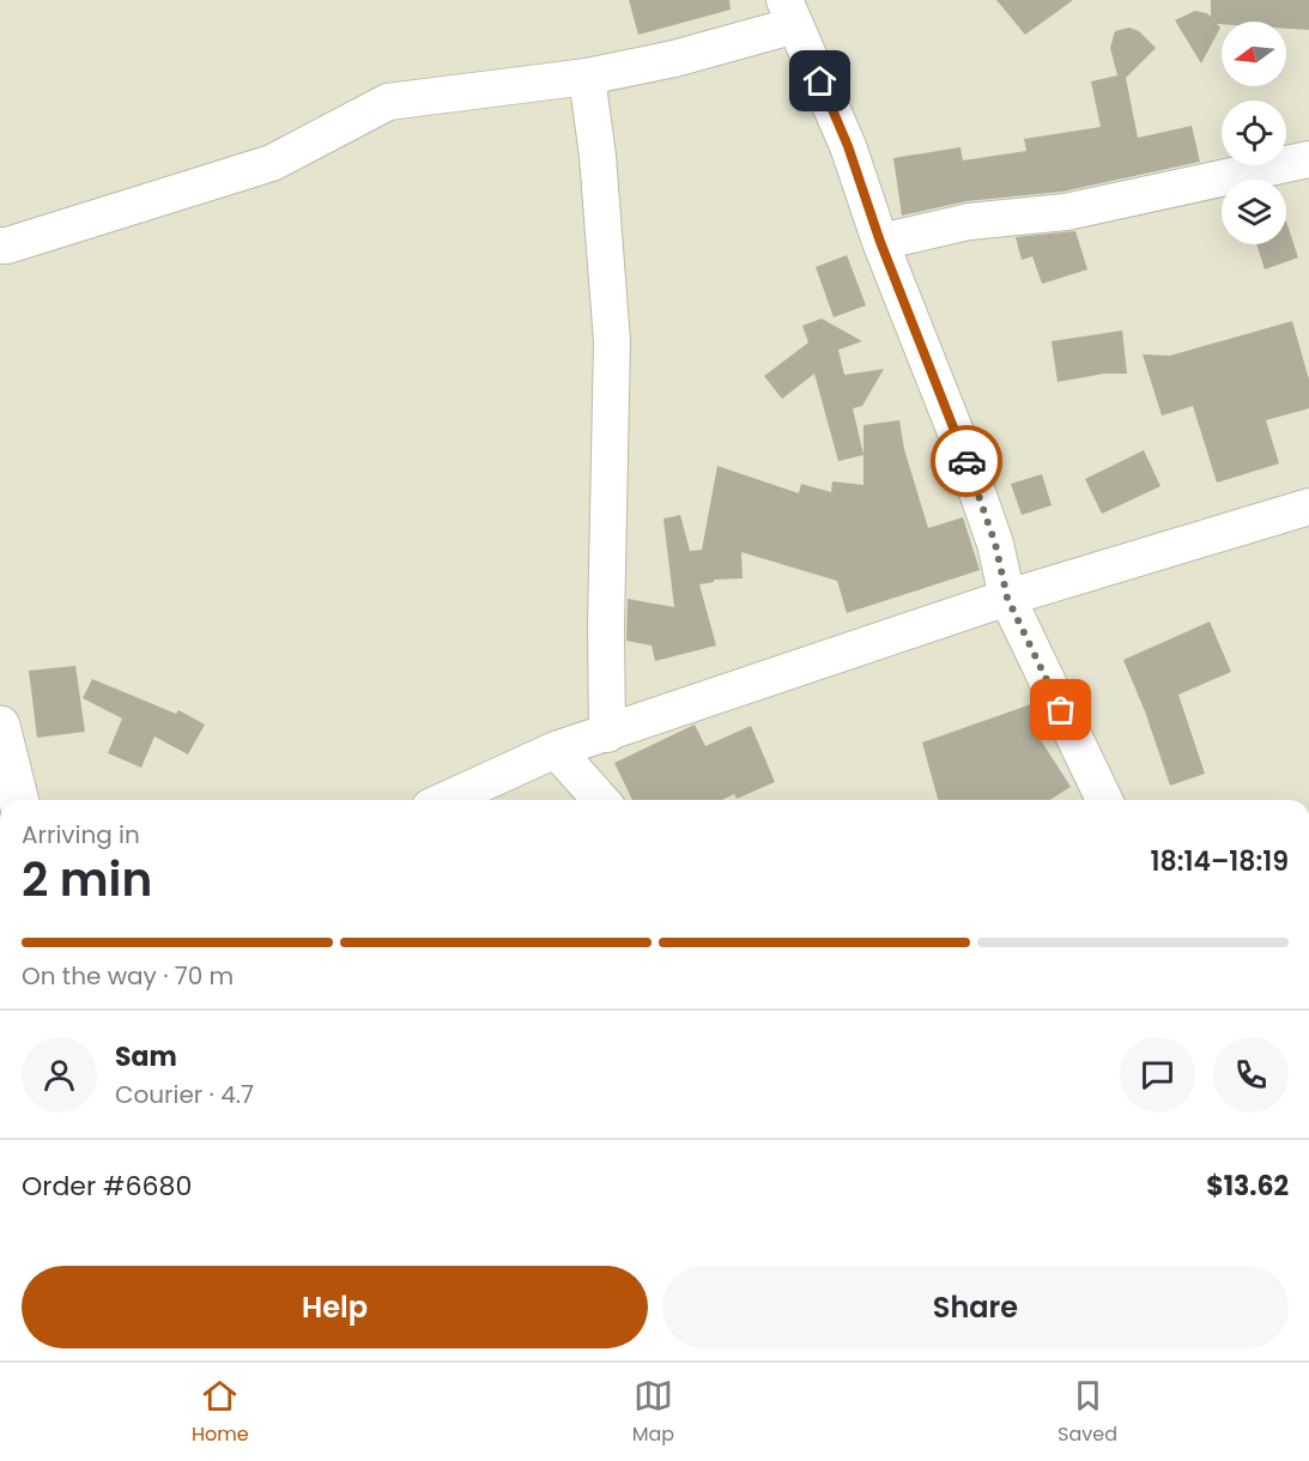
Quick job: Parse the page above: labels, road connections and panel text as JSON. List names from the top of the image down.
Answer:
{
  "north": "left",
  "page": {
    "heading": ["2 min", "Arriving in", "18:14–18:19"],
    "panel": [
      "Sam",
      "Courier · 4.7",
      "Order #6680",
      "$13.62"
    ],
    "bar": "On the way · 70 m",
    "buttons": ["Help", "Share"],
    "tabs": ["Home", "Map", "Saved"]
  }
}
